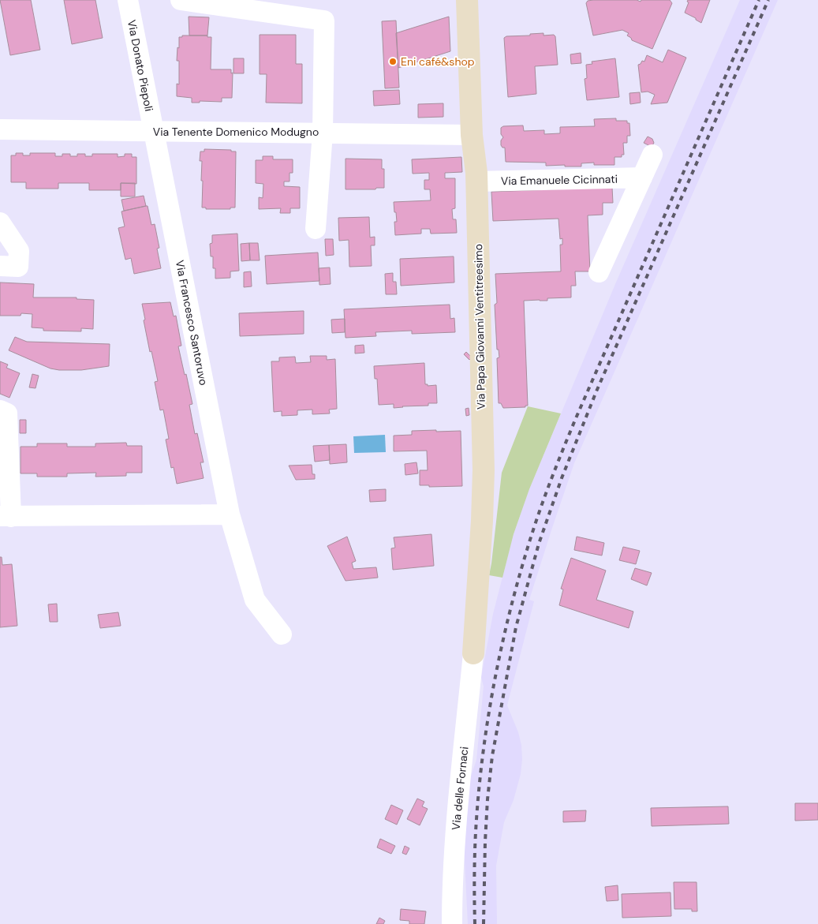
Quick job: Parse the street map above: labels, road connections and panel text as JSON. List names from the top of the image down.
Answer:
{
  "streets": {
    "street": [
      "Via Donato Piepoli",
      "Via Tenente Domenico Modugno",
      "Via Emanuele Cicinnati",
      "Via Francesco Santoruvo",
      "Via Papa Giovanni Ventitreesimo",
      "Via delle Fornaci"
    ]
  },
  "crossings": [
    ["Via Donato Piepoli", "Via Tenente Domenico Modugno"],
    ["Via Donato Piepoli", "Via Francesco Santoruvo"],
    ["Via Tenente Domenico Modugno", "Via Francesco Santoruvo"],
    ["Via Tenente Domenico Modugno", "Via Papa Giovanni Ventitreesimo"],
    ["Via Emanuele Cicinnati", "Via Papa Giovanni Ventitreesimo"],
    ["Via Papa Giovanni Ventitreesimo", "Via delle Fornaci"]
  ],
  "places": ["Eni café&shop"]
}
